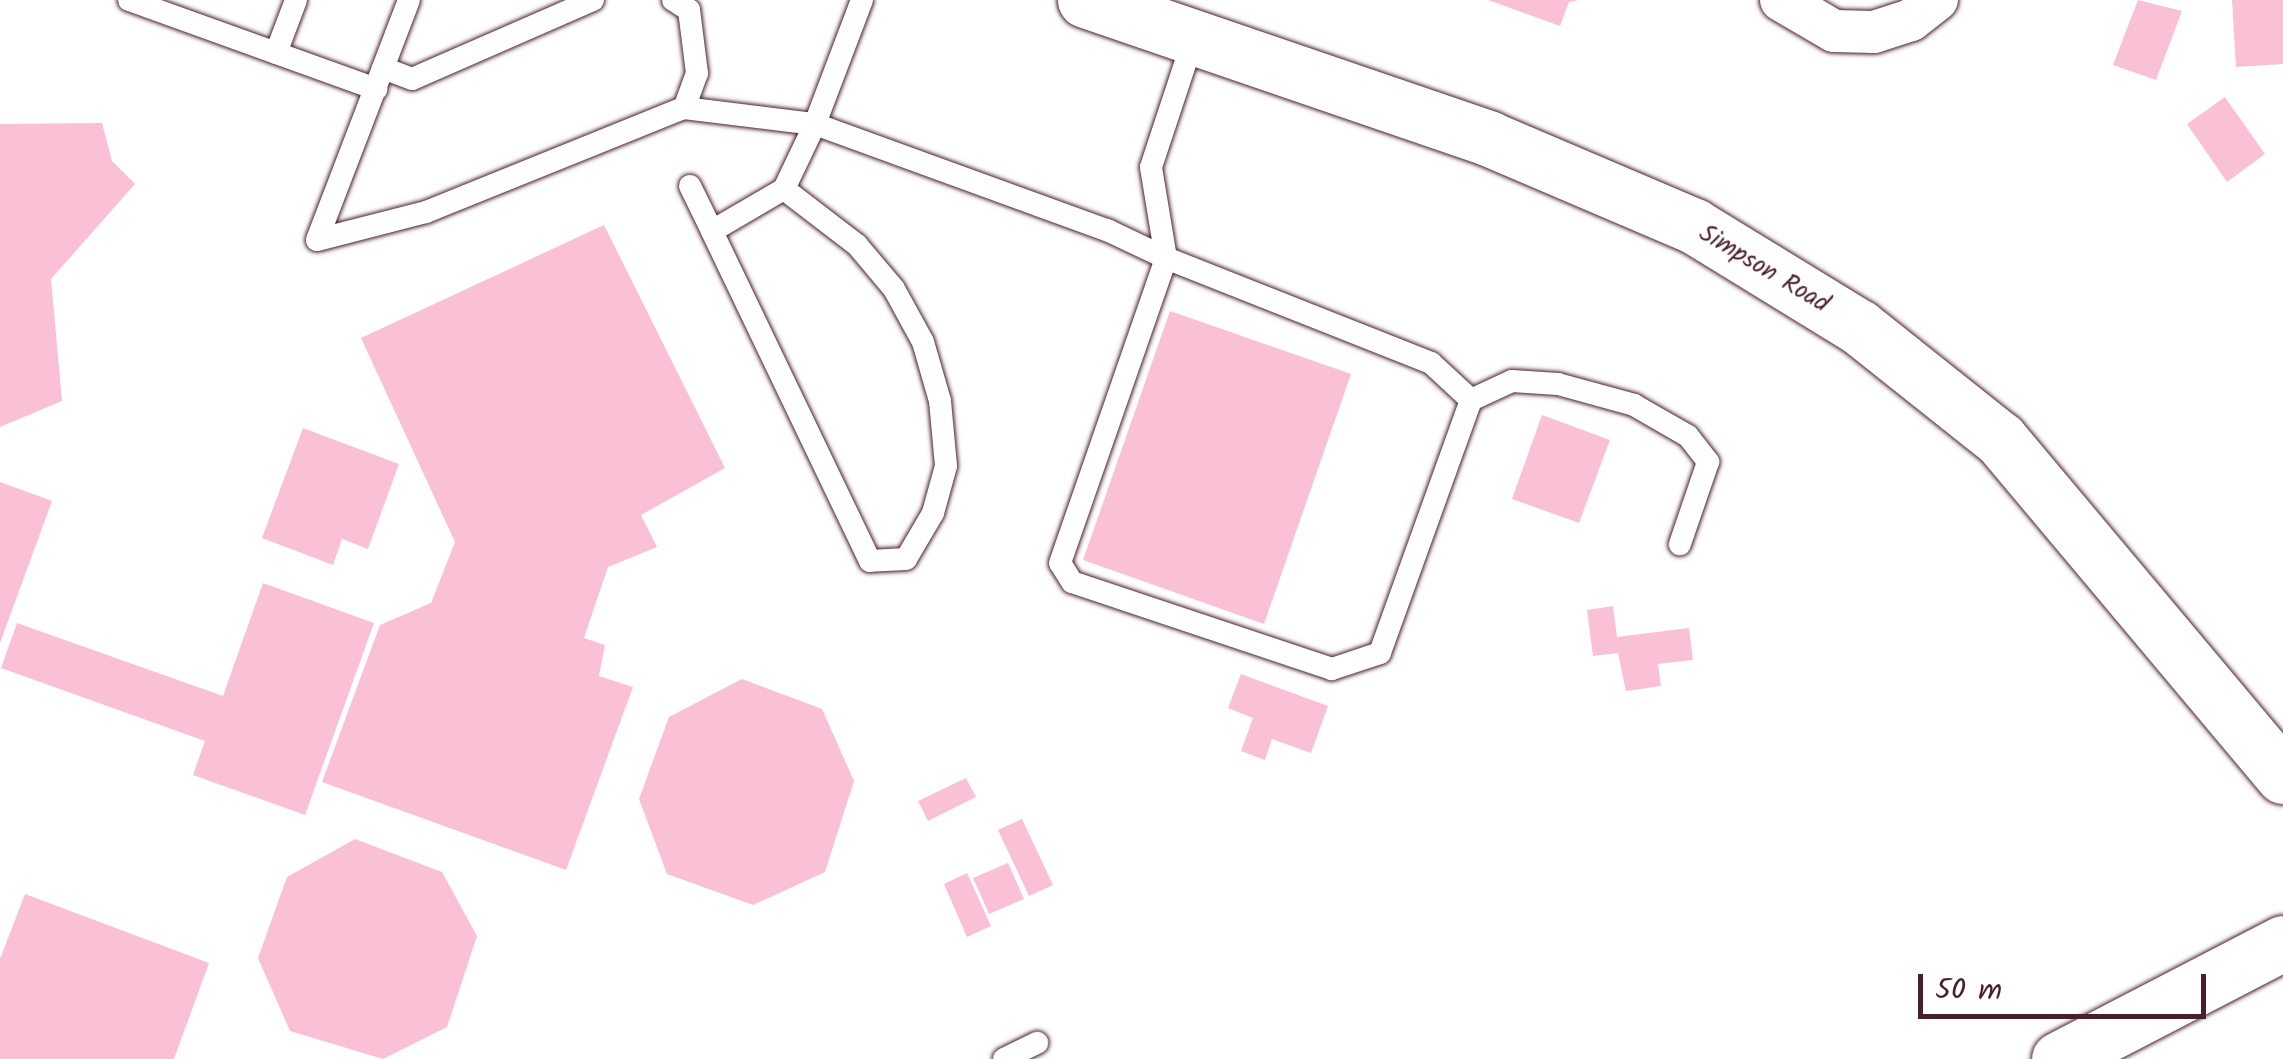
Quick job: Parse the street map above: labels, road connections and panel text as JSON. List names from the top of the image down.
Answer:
{
  "streets": {
    "main road": ["Simpson Road"]
  },
  "scale_bar": "50 m"
}
